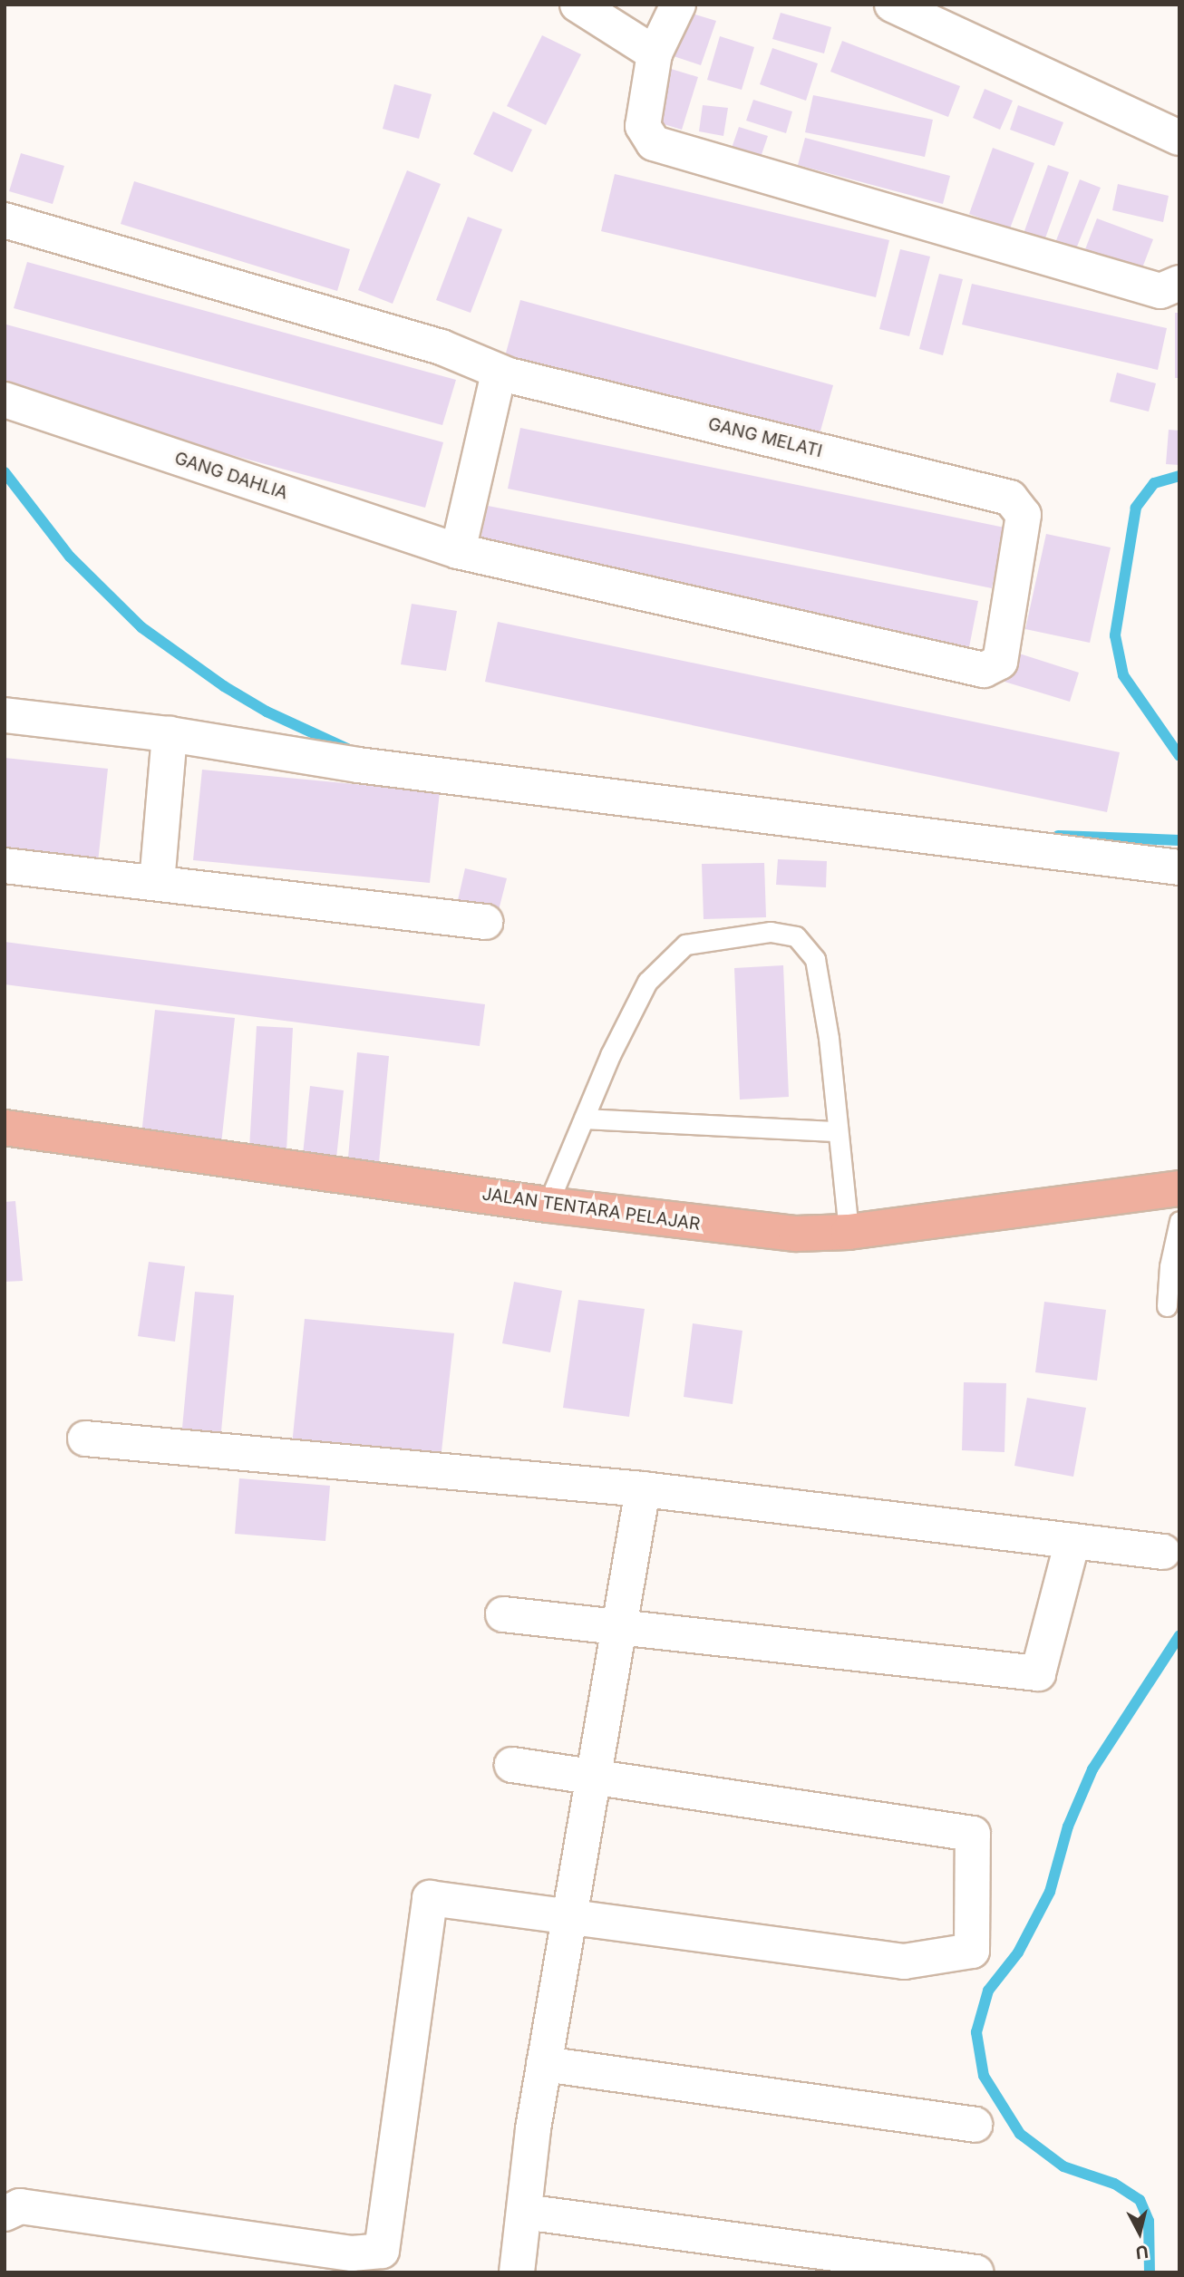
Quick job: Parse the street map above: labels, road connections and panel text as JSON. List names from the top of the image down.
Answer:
{
  "streets": {
    "highway": ["JALAN TENTARA PELAJAR"],
    "street": ["GANG MELATI", "GANG DAHLIA"]
  },
  "crossings": [
    ["GANG MELATI", "GANG DAHLIA"]
  ],
  "north": "bottom"
}
